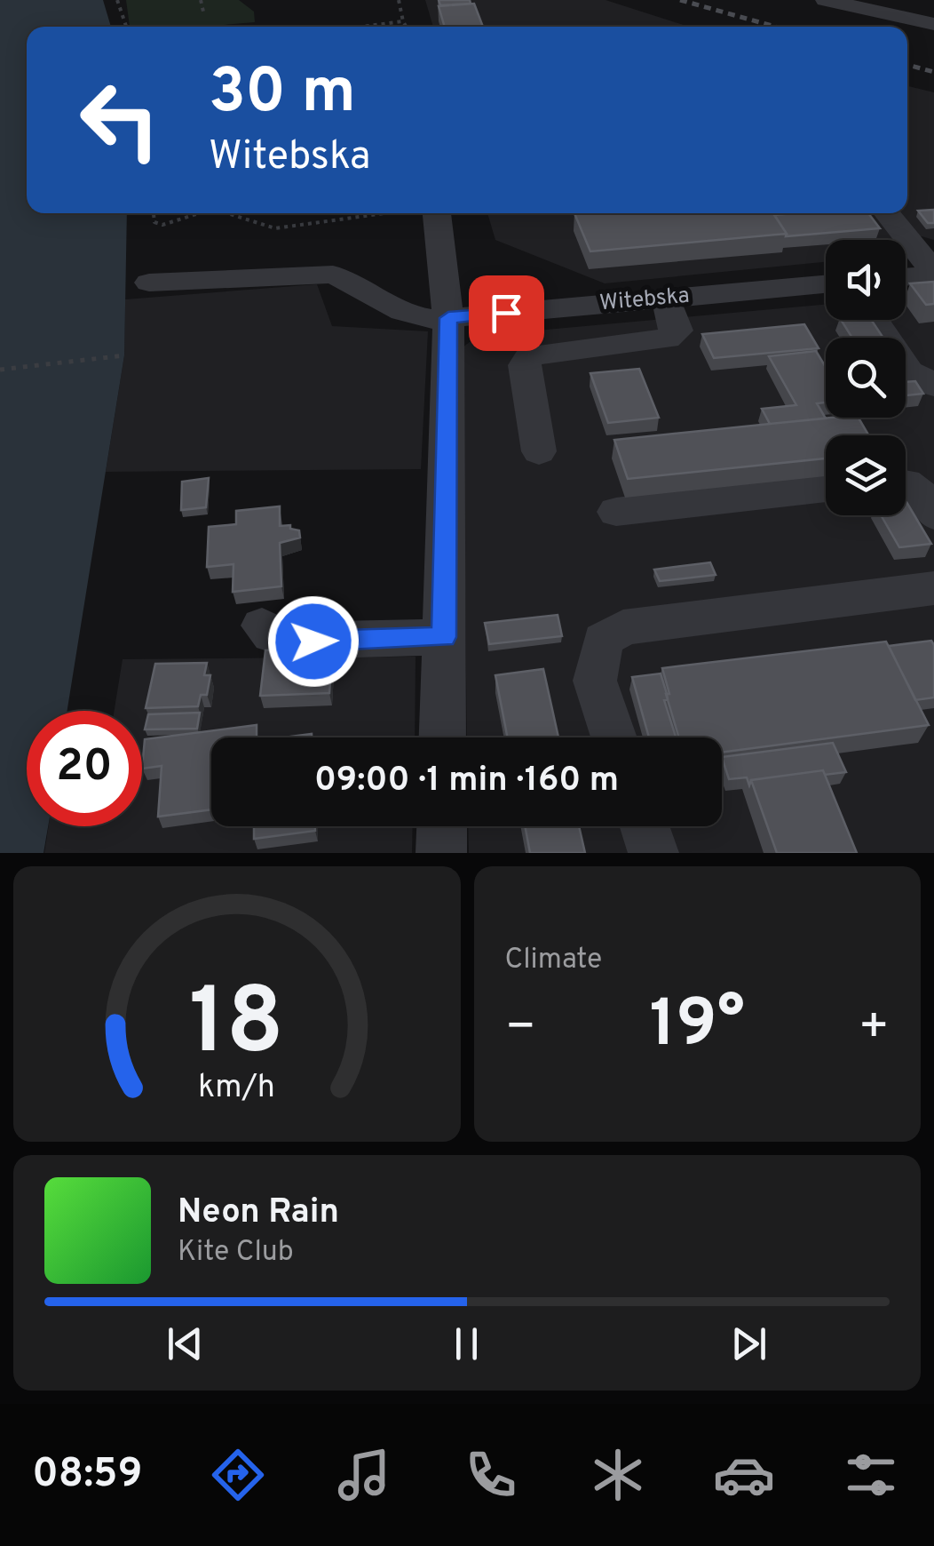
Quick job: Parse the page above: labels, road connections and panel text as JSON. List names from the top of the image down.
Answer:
{
  "streets": {
    "street": ["Witebska"]
  },
  "page": {
    "turn": ["30 m", "Witebska"],
    "limit": "20",
    "trip": "09:00 · 1 min · 160 m",
    "tile": "Climate",
    "heat": ["−", "19°", "+"],
    "song": ["Neon Rain", "Kite Club"],
    "tabs": "08:59",
    "gauge": ["18", "km/h"]
  }
}
